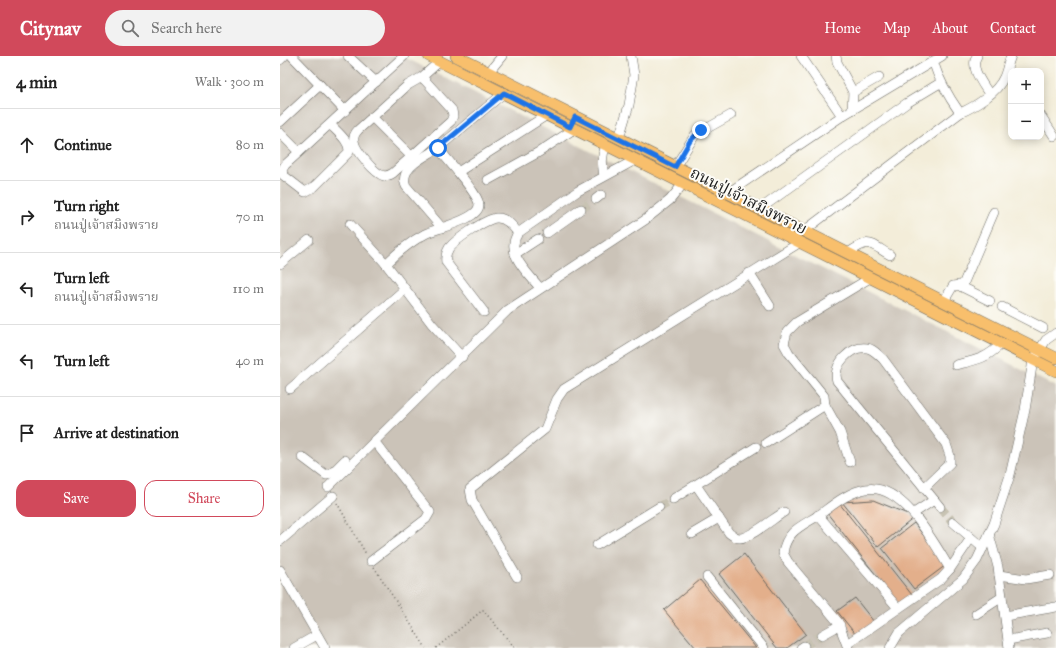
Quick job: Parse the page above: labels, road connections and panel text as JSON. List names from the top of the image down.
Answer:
{
  "streets": {
    "main road": ["ถนนปู่เจ้าสมิงพราย"]
  },
  "page": {
    "header": "Citynav",
    "search": "Search here",
    "nav": [
      "Home",
      "Map",
      "About",
      "Contact"
    ],
    "heading": ["4 min", "Walk · 300 m"],
    "map_buttons": ["+", "−"],
    "list": [
      ["Continue", "80 m"],
      ["Turn right", "ถนนปู่เจ้าสมิงพราย", "70 m"],
      ["Turn left", "ถนนปู่เจ้าสมิงพราย", "110 m"],
      ["Turn left", "40 m"],
      "Arrive at destination"
    ],
    "buttons": ["Save", "Share"]
  }
}
